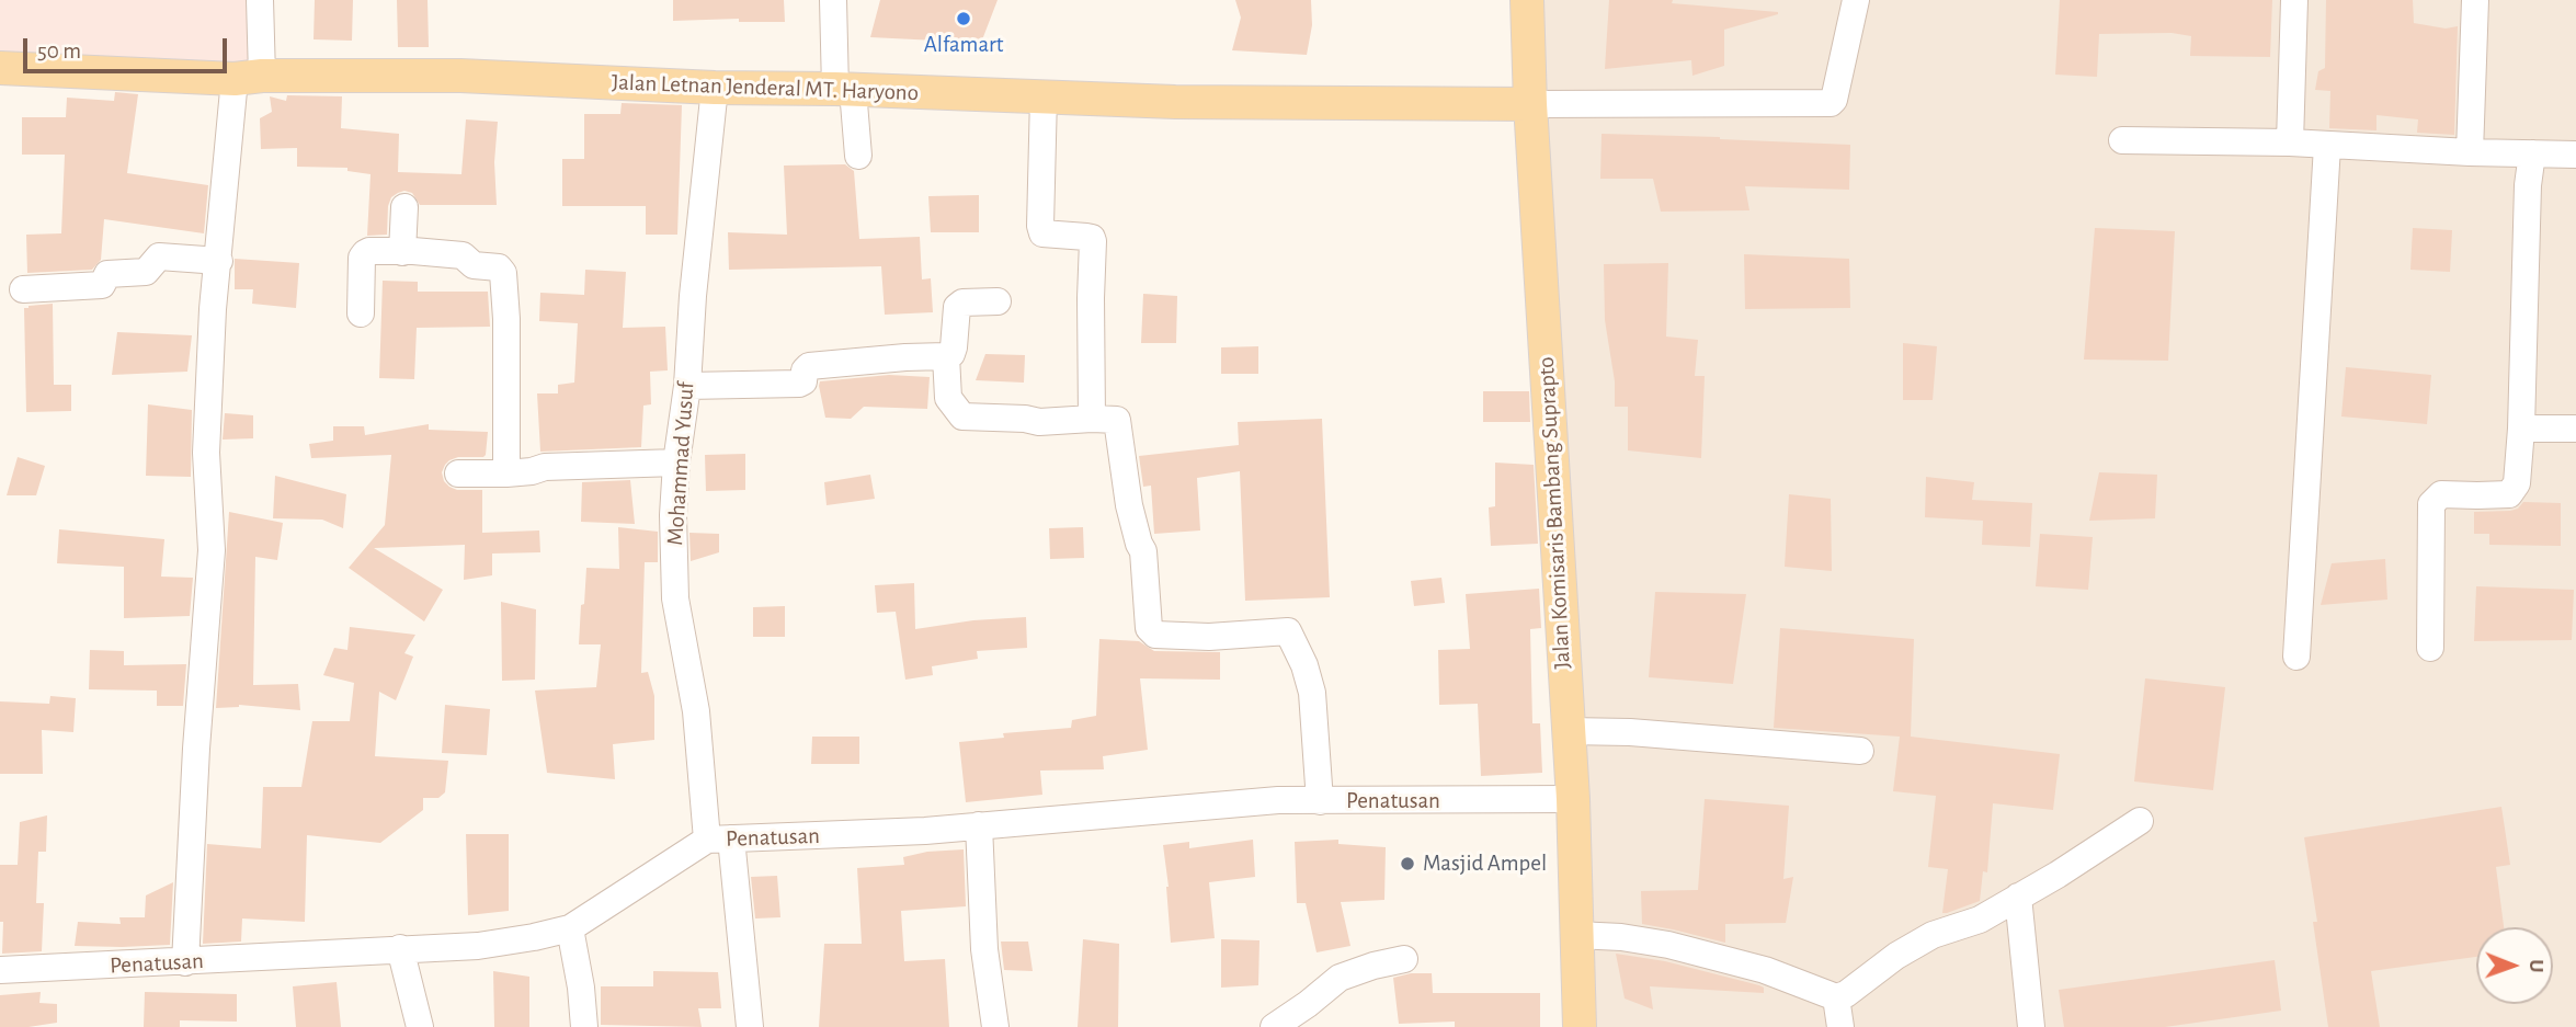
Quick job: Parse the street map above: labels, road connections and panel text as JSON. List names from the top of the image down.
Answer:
{
  "streets": {
    "main road": ["Jalan Letnan Jenderal MT. Haryono", "Jalan Komisaris Bambang Suprapto"],
    "street": ["Mohammad Yusuf", "Penatusan"]
  },
  "crossings": [
    ["Jalan Letnan Jenderal MT. Haryono", "Mohammad Yusuf"],
    ["Jalan Letnan Jenderal MT. Haryono", "Jalan Komisaris Bambang Suprapto"],
    ["Mohammad Yusuf", "Penatusan"],
    ["Jalan Komisaris Bambang Suprapto", "Penatusan"]
  ],
  "places": ["Alfamart", "Masjid Ampel"],
  "scale_bar": "50 m",
  "north": "right"
}
